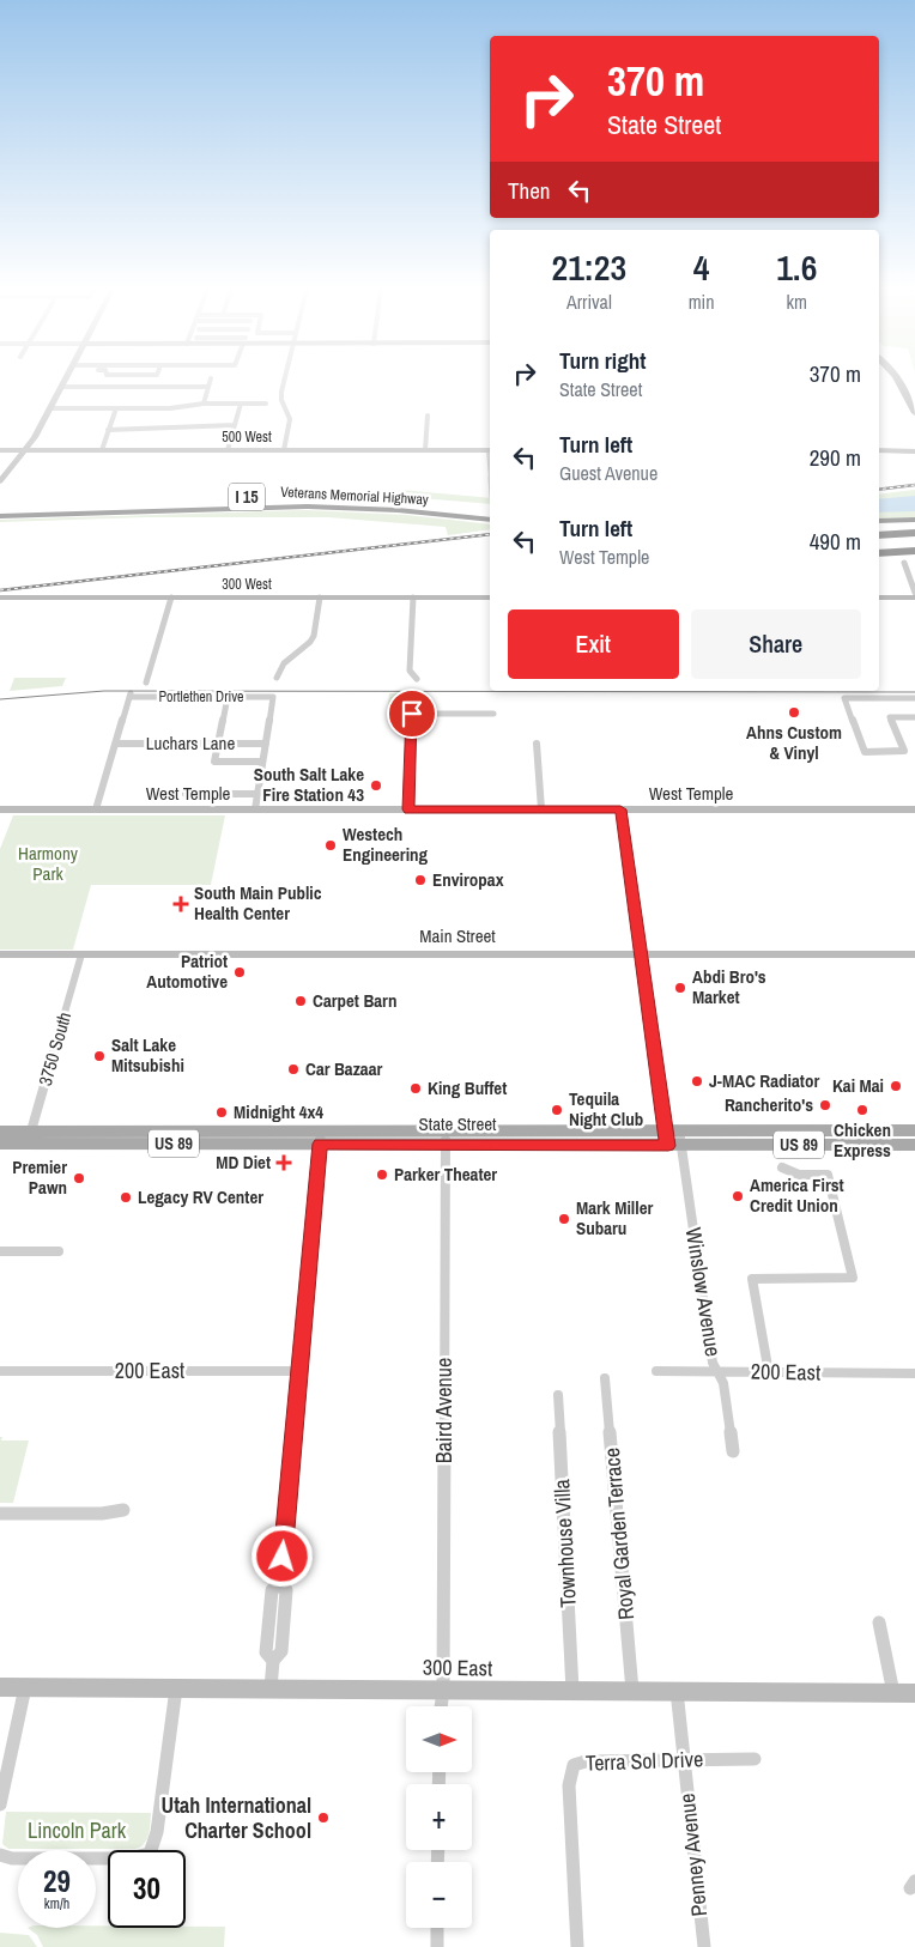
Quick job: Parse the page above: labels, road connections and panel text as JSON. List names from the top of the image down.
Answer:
{
  "streets": {
    "highway": ["Veterans Memorial Highway", "I 15"],
    "main road": ["State Street", "US 89"],
    "street": [
      "500 West",
      "300 West",
      "Portlethen Drive",
      "Luchars Lane",
      "West Temple",
      "Main Street",
      "3750 South",
      "Winslow Avenue",
      "200 East",
      "Baird Avenue",
      "Royal Garden Terrace",
      "Townhouse Villa",
      "300 East",
      "Terra Sol Drive",
      "Penney Avenue"
    ]
  },
  "crossings": [
    ["Portlethen Drive", "Luchars Lane"],
    ["West Temple", "Winslow Avenue"],
    ["Main Street", "3750 South"],
    ["Main Street", "Winslow Avenue"],
    ["3750 South", "State Street"],
    ["State Street", "Winslow Avenue"],
    ["State Street", "Baird Avenue"],
    ["Winslow Avenue", "200 East"],
    ["Baird Avenue", "300 East"],
    ["Royal Garden Terrace", "300 East"],
    ["Townhouse Villa", "300 East"],
    ["300 East", "Penney Avenue"],
    ["Terra Sol Drive", "Penney Avenue"]
  ],
  "parks": ["Harmony Park", "Lincoln Park"],
  "places": {
    "other": [
      "Ahns Custom & Vinyl",
      "South Salt Lake Fire Station 43",
      "Westech Engineering",
      "Enviropax",
      "Patriot Automotive",
      "Abdi Bro's Market",
      "Carpet Barn",
      "Salt Lake Mitsubishi",
      "Car Bazaar",
      "J-MAC Radiator",
      "Kai Mai",
      "King Buffet",
      "Rancherito's",
      "Tequila Night Club",
      "Chicken Express",
      "Midnight 4x4",
      "Parker Theater",
      "Premier Pawn",
      "America First Credit Union",
      "Legacy RV Center",
      "Mark Miller Subaru",
      "Utah International Charter School"
    ],
    "health": ["South Main Public Health Center", "MD Diet"]
  },
  "north": "right",
  "page": {
    "turn": ["370 m", "State Street"],
    "then": "Then",
    "eta": [
      "21:23",
      "Arrival",
      "4",
      "min",
      "1.6",
      "km"
    ],
    "list": [
      {
        "name": "Turn right",
        "note": "State Street",
        "value": "370 m"
      },
      {
        "name": "Turn left",
        "note": "Guest Avenue",
        "value": "290 m"
      },
      {
        "name": "Turn left",
        "note": "West Temple",
        "value": "490 m"
      }
    ],
    "buttons": ["Exit", "Share"],
    "map_buttons": ["+", "−"],
    "speed": "29 km/h",
    "limit": "30"
  }
}
